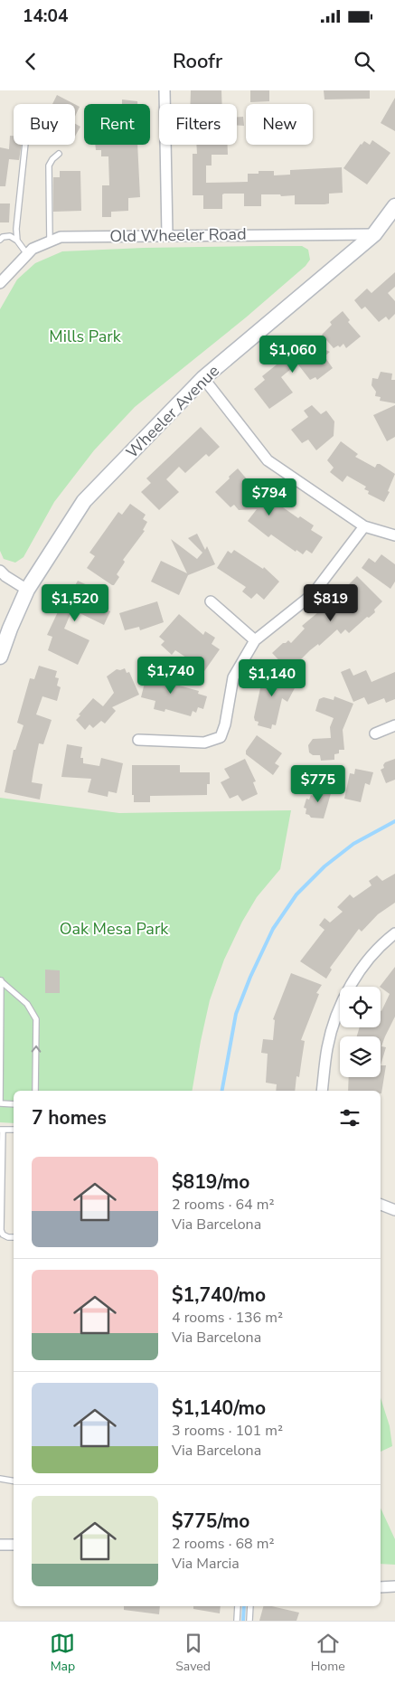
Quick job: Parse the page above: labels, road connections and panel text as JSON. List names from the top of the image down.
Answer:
{
  "streets": {
    "main road": ["Wheeler Avenue"],
    "street": ["Old Wheeler Road"]
  },
  "crossings": [
    ["Old Wheeler Road", "Wheeler Avenue"]
  ],
  "parks": ["Mills Park", "Oak Mesa Park"],
  "page": {
    "status": "14:04",
    "header": "Roofr",
    "chip": [
      "Buy",
      "Rent",
      "Filters",
      "New"
    ],
    "price": [
      "$1,060",
      "$794",
      "$1,520",
      "$819",
      "$1,740",
      "$1,140",
      "$775"
    ],
    "heading": "7 homes",
    "list": [
      {
        "name": "$819/mo",
        "note": "2 rooms · 64 m² · Via Barcelona"
      },
      {
        "name": "$1,740/mo",
        "note": "4 rooms · 136 m² · Via Barcelona"
      },
      {
        "name": "$1,140/mo",
        "note": "3 rooms · 101 m² · Via Barcelona"
      },
      {
        "name": "$775/mo",
        "note": "2 rooms · 68 m² · Via Marcia"
      }
    ],
    "tabs": ["Map", "Saved", "Home"]
  }
}
